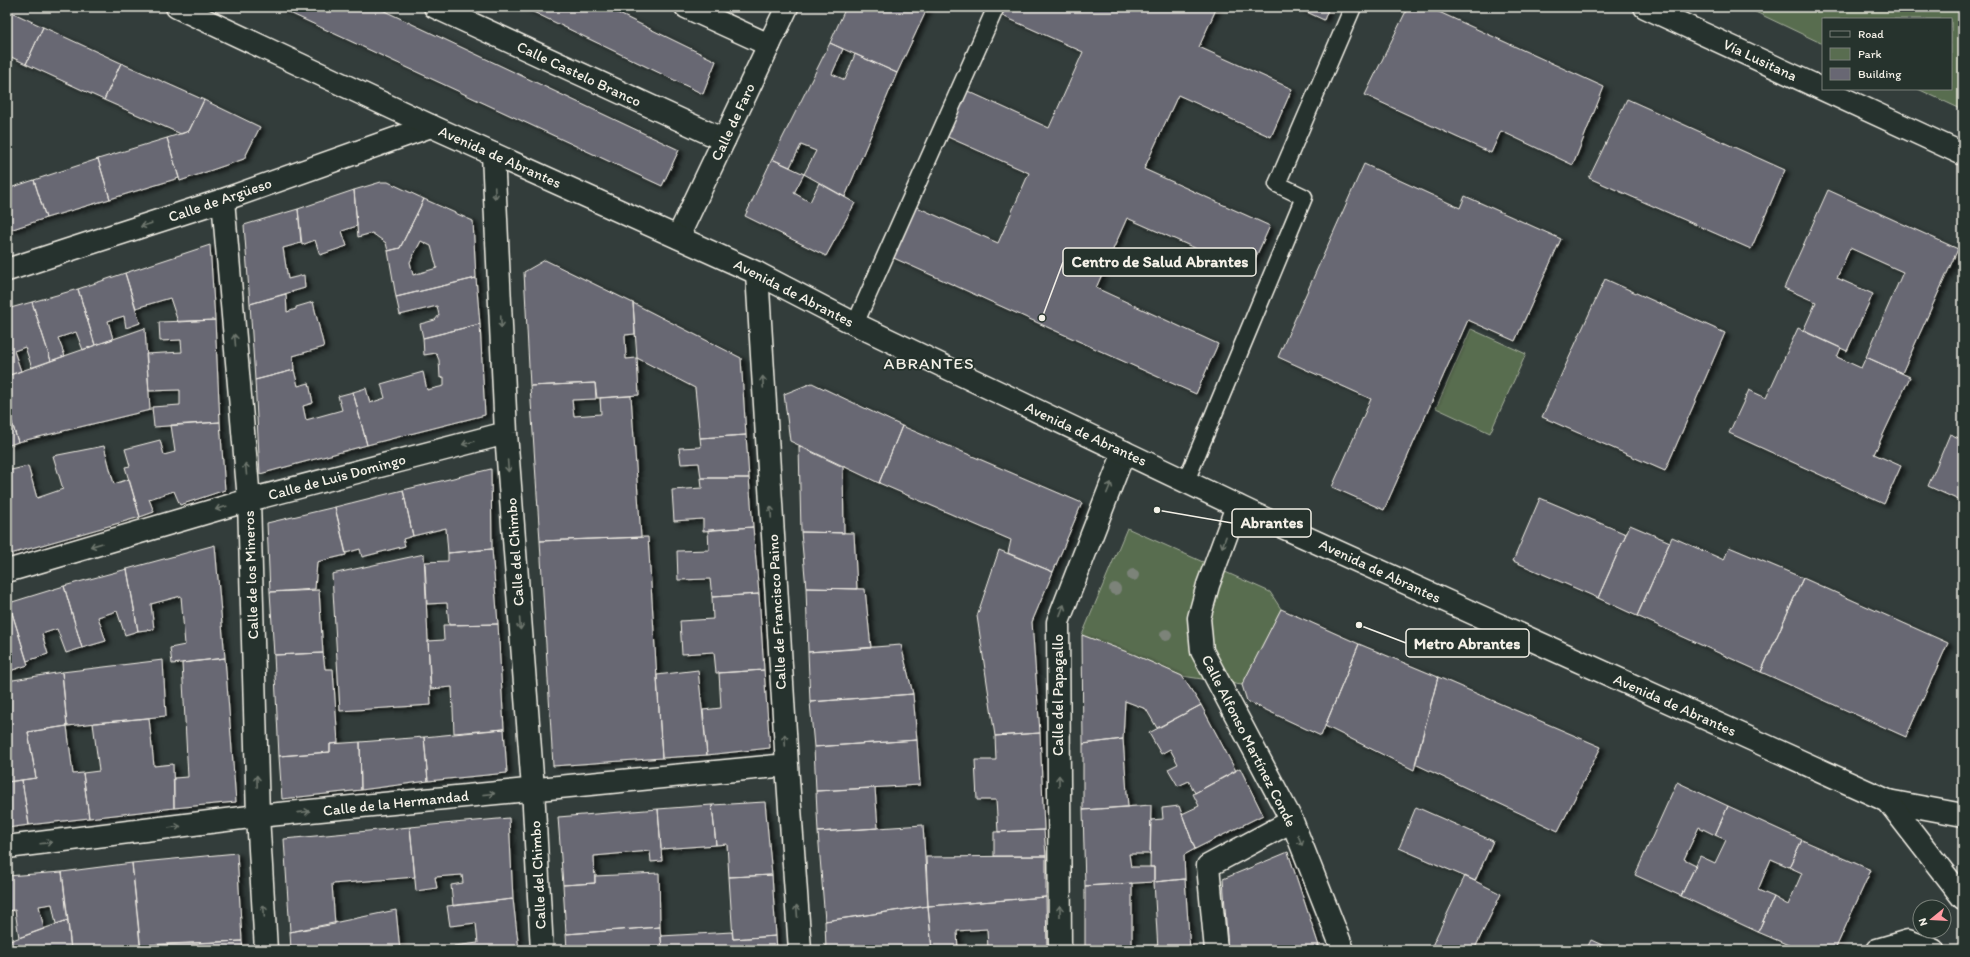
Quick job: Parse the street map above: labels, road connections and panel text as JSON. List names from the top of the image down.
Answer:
{
  "streets": {
    "street": [
      "Vía Lusitana",
      "Calle Castelo Branco",
      "Calle de Faro",
      "Avenida de Abrantes",
      "Calle de Argüeso",
      "Calle de Luis Domingo",
      "Calle del Chimbo",
      "Calle de los Mineros",
      "Calle de Francisco Paino",
      "Calle del Papagallo",
      "Calle Alfonso Martínez Conde",
      "Calle de la Hermandad"
    ]
  },
  "crossings": [
    ["Calle Castelo Branco", "Calle de Faro"],
    ["Calle de Faro", "Avenida de Abrantes"],
    ["Avenida de Abrantes", "Calle de Argüeso"],
    ["Avenida de Abrantes", "Calle del Chimbo"],
    ["Avenida de Abrantes", "Calle de Francisco Paino"],
    ["Avenida de Abrantes", "Calle del Papagallo"],
    ["Avenida de Abrantes", "Calle Alfonso Martínez Conde"],
    ["Calle de Argüeso", "Calle de los Mineros"],
    ["Calle de Luis Domingo", "Calle del Chimbo"],
    ["Calle de Luis Domingo", "Calle de los Mineros"],
    ["Calle del Chimbo", "Calle de la Hermandad"],
    ["Calle de los Mineros", "Calle de la Hermandad"],
    ["Calle de Francisco Paino", "Calle de la Hermandad"]
  ],
  "one_way": [
    "Calle de Argüeso",
    "Calle de Luis Domingo",
    "Calle del Chimbo",
    "Calle de los Mineros",
    "Calle de Francisco Paino",
    "Calle del Papagallo",
    "Calle Alfonso Martínez Conde",
    "Calle de la Hermandad"
  ],
  "districts": ["ABRANTES"],
  "places": ["Centro de Salud Abrantes", "Abrantes", "Metro Abrantes"],
  "legend": ["Road", "Park", "Building"],
  "north": "left"
}
